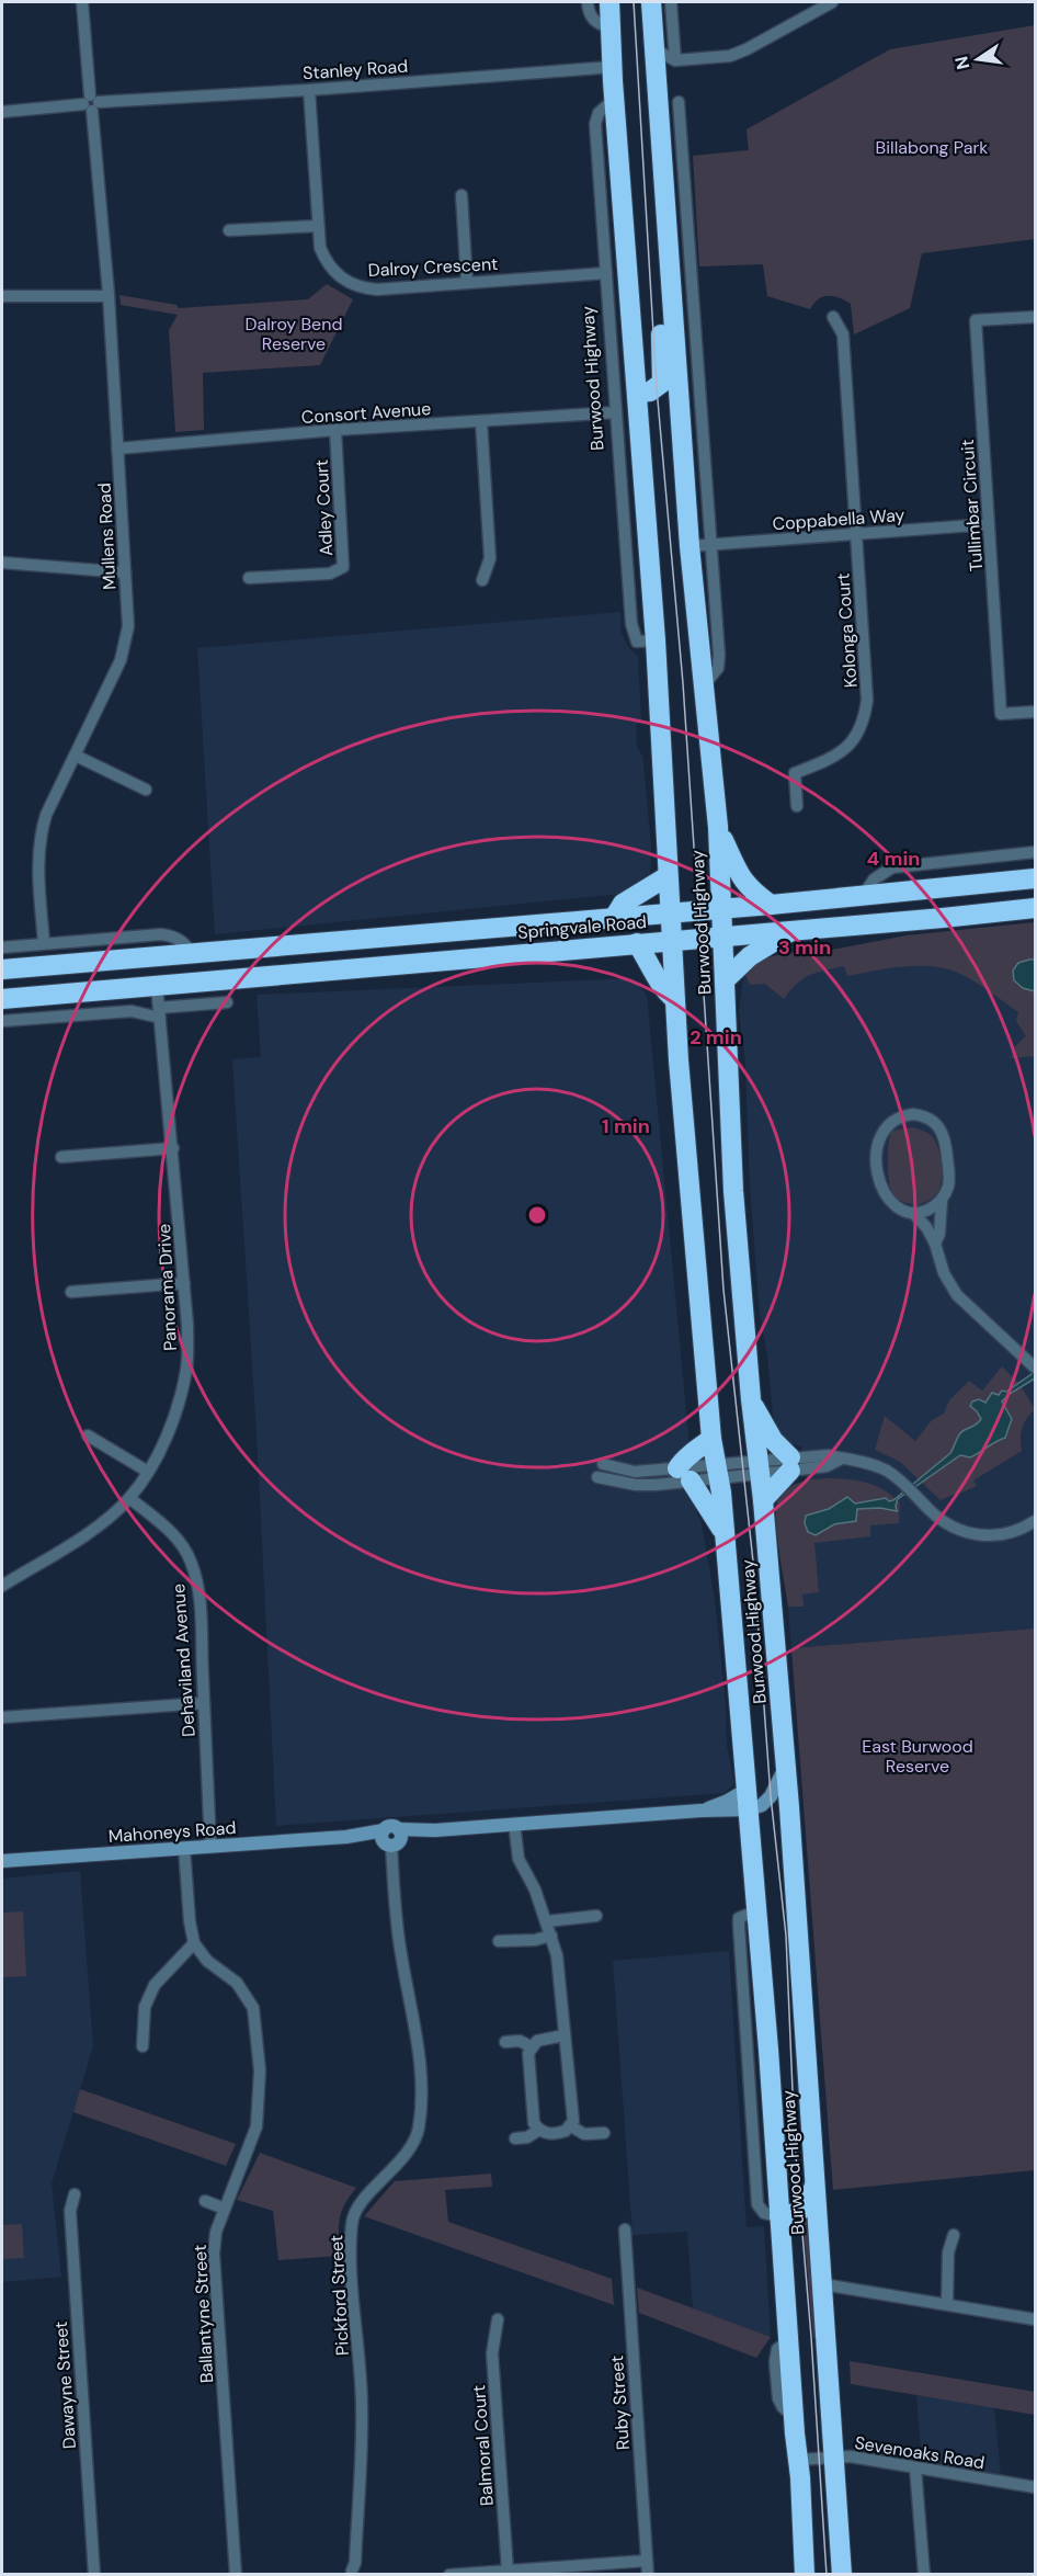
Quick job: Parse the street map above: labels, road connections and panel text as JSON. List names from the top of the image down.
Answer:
{
  "streets": {
    "highway": ["Burwood Highway", "Springvale Road"],
    "main road": ["Mahoneys Road"],
    "street": [
      "Stanley Road",
      "Dalroy Crescent",
      "Consort Avenue",
      "Tullimbar Circuit",
      "Adley Court",
      "Coppabella Way",
      "Mullens Road",
      "Kolonga Court",
      "Panorama Drive",
      "Dehaviland Avenue",
      "Pickford Street",
      "Ballantyne Street",
      "Dawayne Street",
      "Ruby Street",
      "Balmoral Court",
      "Sevenoaks Road"
    ]
  },
  "crossings": [
    ["Stanley Road", "Dalroy Crescent"],
    ["Stanley Road", "Burwood Highway"],
    ["Stanley Road", "Mullens Road"],
    ["Dalroy Crescent", "Burwood Highway"],
    ["Burwood Highway", "Consort Avenue"],
    ["Burwood Highway", "Coppabella Way"],
    ["Burwood Highway", "Springvale Road"],
    ["Burwood Highway", "Mahoneys Road"],
    ["Burwood Highway", "Sevenoaks Road"],
    ["Consort Avenue", "Adley Court"],
    ["Consort Avenue", "Mullens Road"],
    ["Tullimbar Circuit", "Coppabella Way"],
    ["Coppabella Way", "Kolonga Court"],
    ["Springvale Road", "Panorama Drive"],
    ["Panorama Drive", "Dehaviland Avenue"],
    ["Dehaviland Avenue", "Mahoneys Road"],
    ["Mahoneys Road", "Pickford Street"]
  ],
  "parks": ["Billabong Park", "Dalroy Bend Reserve", "East Burwood Reserve"],
  "north": "left",
  "rings": [
    "4 min",
    "3 min",
    "2 min",
    "1 min"
  ]
}
